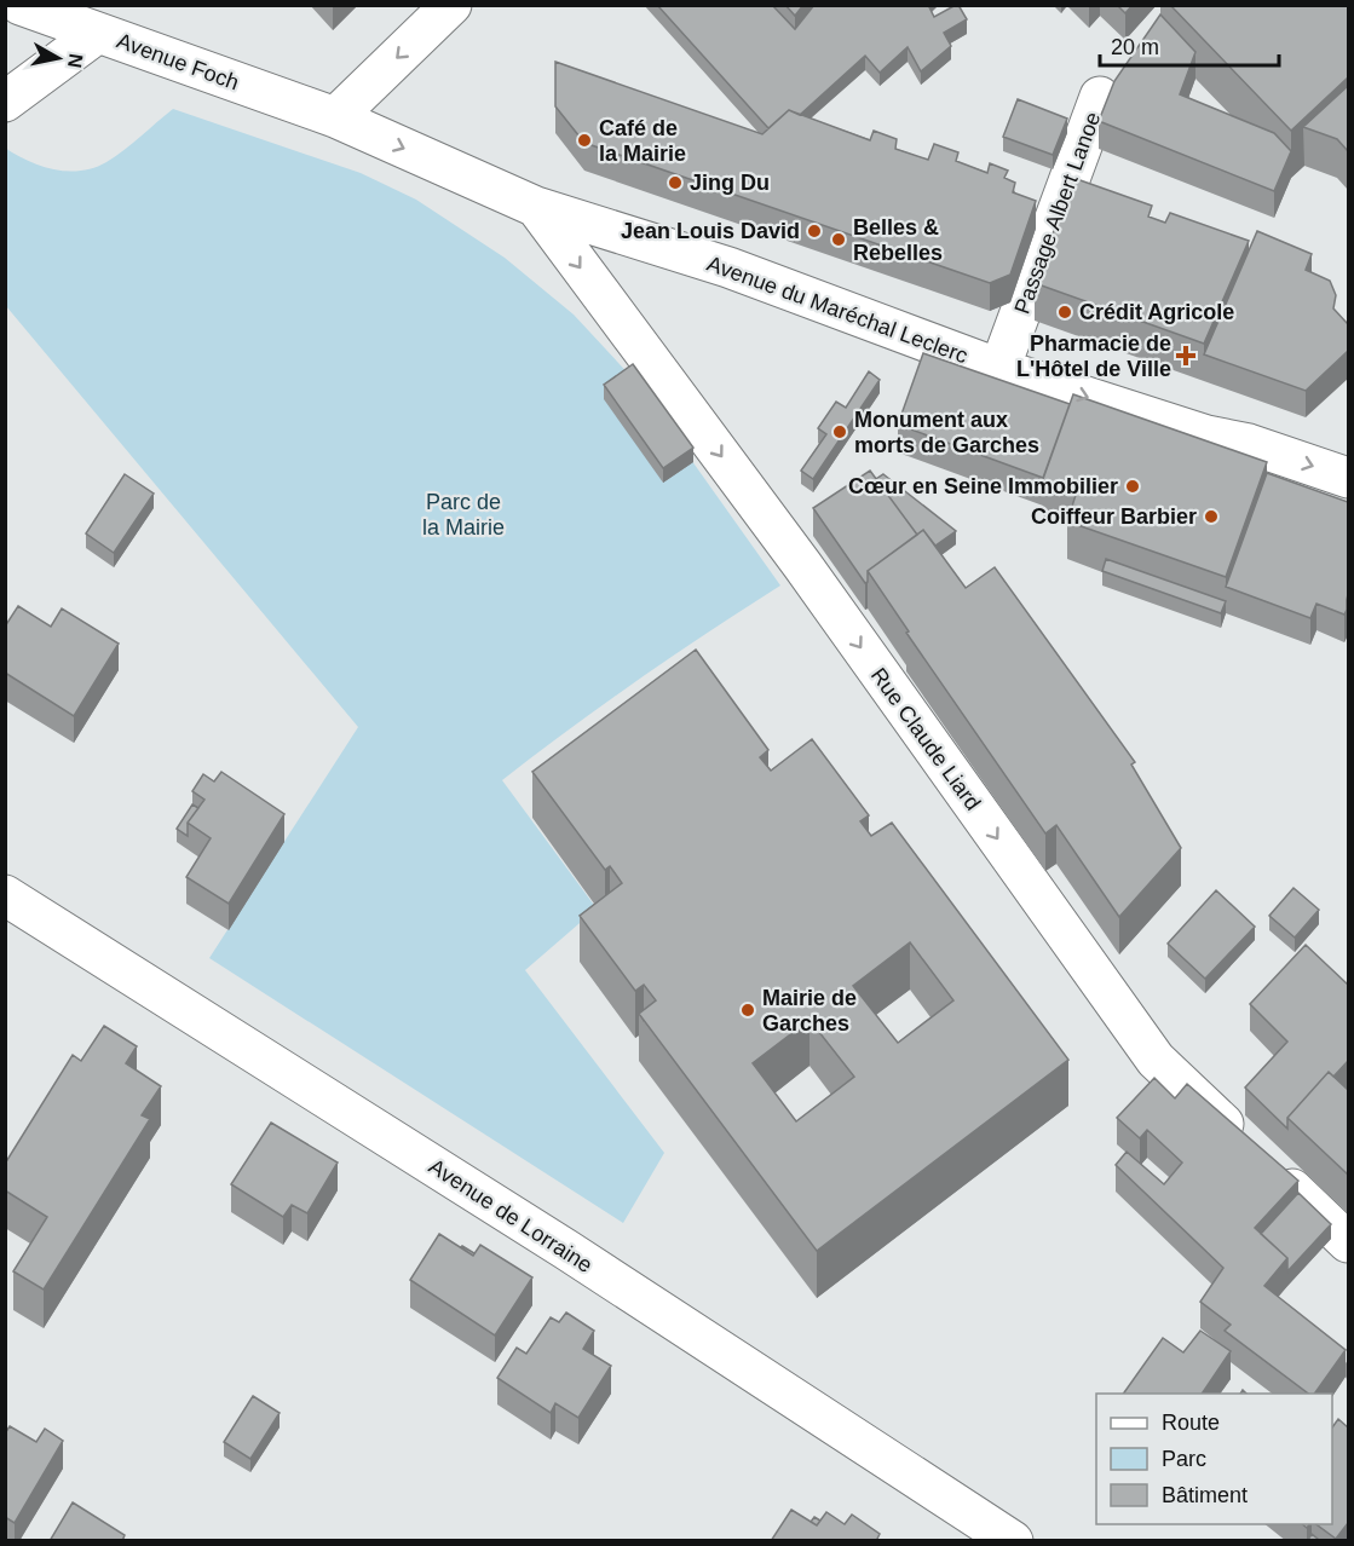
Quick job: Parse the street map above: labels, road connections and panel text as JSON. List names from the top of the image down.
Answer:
{
  "streets": {
    "street": [
      "Avenue Foch",
      "Passage Albert Lanoe",
      "Avenue du Maréchal Leclerc",
      "Rue Claude Liard",
      "Avenue de Lorraine"
    ]
  },
  "crossings": [
    ["Avenue Foch", "Avenue du Maréchal Leclerc"],
    ["Passage Albert Lanoe", "Avenue du Maréchal Leclerc"],
    ["Avenue du Maréchal Leclerc", "Rue Claude Liard"]
  ],
  "one_way": ["Avenue du Maréchal Leclerc", "Rue Claude Liard"],
  "parks": ["Parc de la Mairie"],
  "places": {
    "other": [
      "Café de la Mairie",
      "Jing Du",
      "Jean Louis David",
      "Belles & Rebelles",
      "Crédit Agricole",
      "Monument aux morts de Garches",
      "Cœur en Seine Immobilier",
      "Coiffeur Barbier",
      "Mairie de Garches"
    ],
    "health": ["Pharmacie de L'Hôtel de Ville"]
  },
  "legend": ["Route", "Parc", "Bâtiment"],
  "scale_bar": "20 m",
  "north": "right"
}
